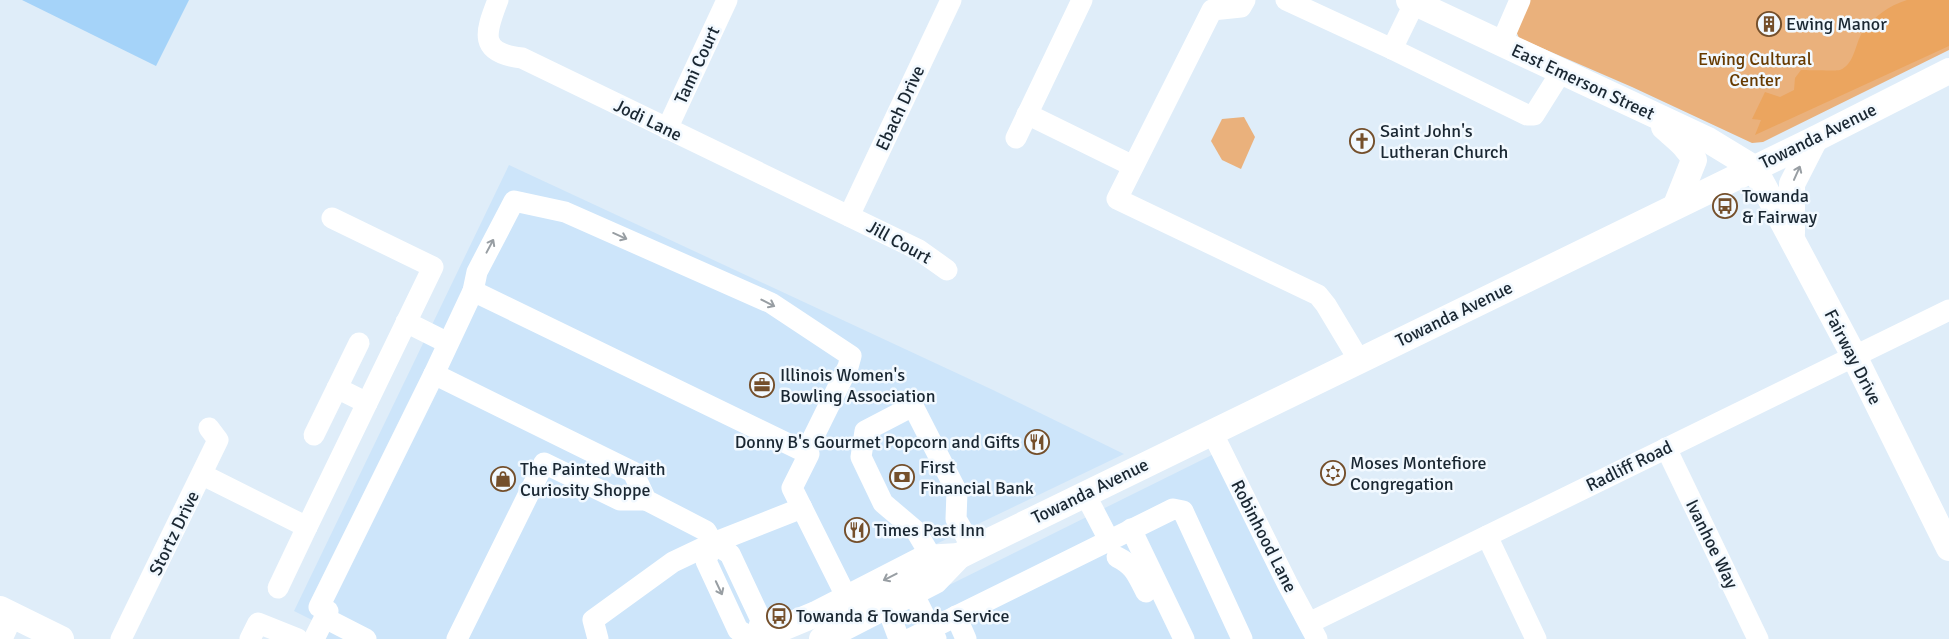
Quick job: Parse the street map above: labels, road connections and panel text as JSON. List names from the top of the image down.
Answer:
{
  "streets": {
    "main road": ["East Emerson Street", "Towanda Avenue", "Fairway Drive"],
    "street": [
      "Tami Court",
      "Ebach Drive",
      "Jodi Lane",
      "Jill Court",
      "Radliff Road",
      "Stortz Drive",
      "Robinhood Lane",
      "Ivanhoe Way"
    ]
  },
  "crossings": [
    ["Tami Court", "Jodi Lane"],
    ["East Emerson Street", "Towanda Avenue"],
    ["East Emerson Street", "Fairway Drive"],
    ["Ebach Drive", "Jodi Lane"],
    ["Ebach Drive", "Jill Court"],
    ["Jodi Lane", "Jill Court"],
    ["Towanda Avenue", "Fairway Drive"],
    ["Towanda Avenue", "Robinhood Lane"],
    ["Fairway Drive", "Radliff Road"],
    ["Radliff Road", "Robinhood Lane"],
    ["Radliff Road", "Ivanhoe Way"]
  ],
  "parks": ["Ewing Cultural Center"],
  "places": {
    "building": ["Ewing Manor"],
    "church": ["Saint John's Lutheran Church"],
    "bus stop": ["Towanda & Fairway", "Towanda & Towanda Service"],
    "office": ["Illinois Women's Bowling Association"],
    "restaurant": ["Donny B's Gourmet Popcorn and Gifts", "Times Past Inn"],
    "synagogue": ["Moses Montefiore Congregation"],
    "bank": ["First Financial Bank"],
    "shop": ["The Painted Wraith Curiosity Shoppe"]
  }
}
